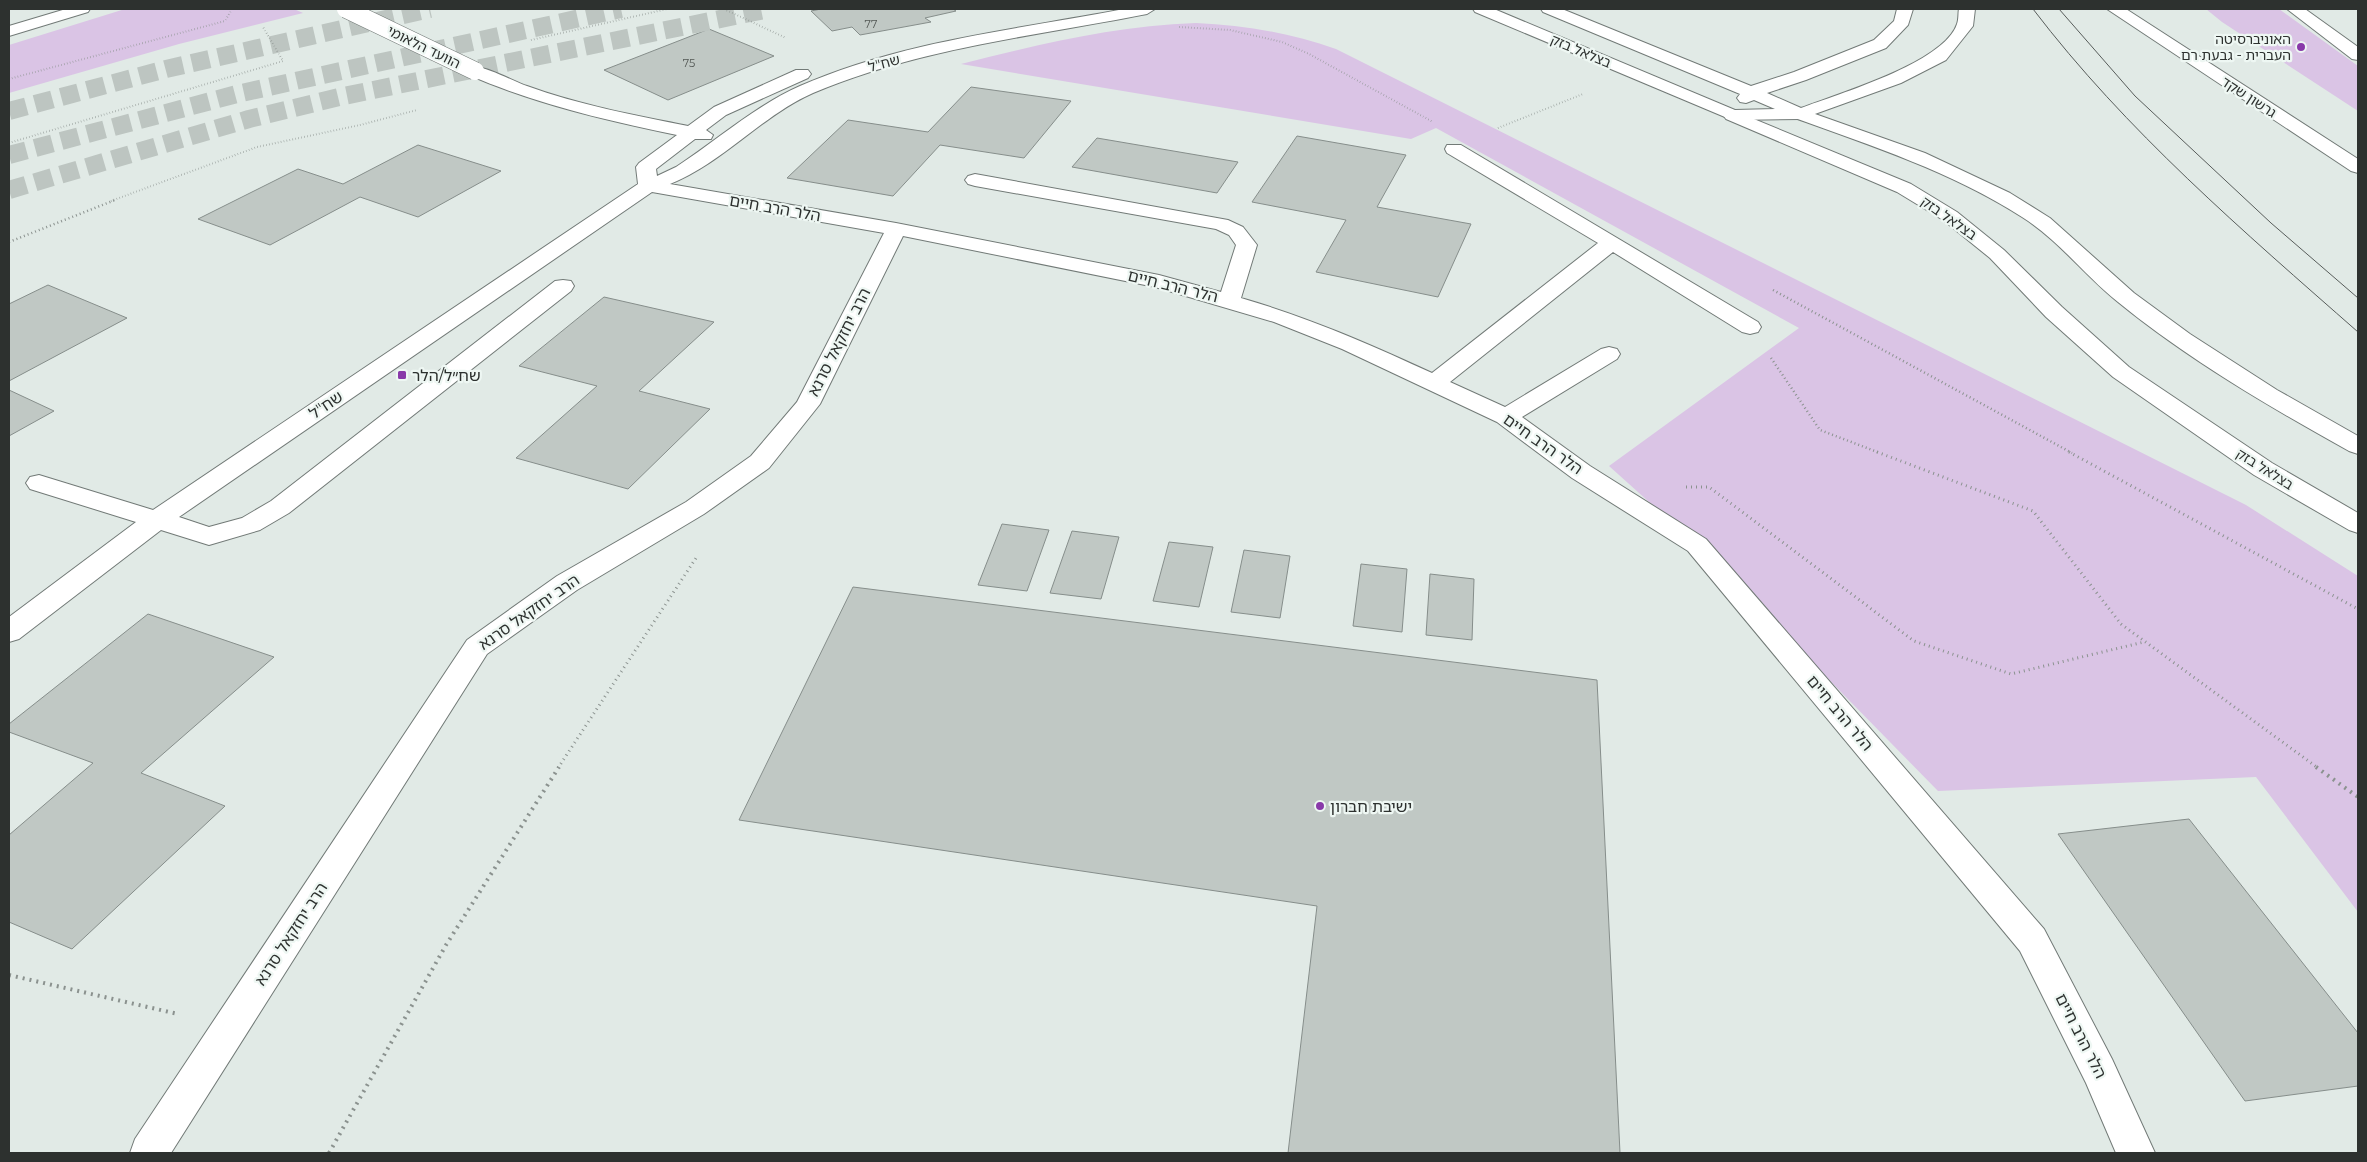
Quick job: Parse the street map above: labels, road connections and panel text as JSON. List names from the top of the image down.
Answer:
{
  "streets": {
    "main road": [
      "הוועד הלאומי",
      "בצלאל בזק",
      "שח\"ל",
      "גרשון שקד",
      "הלר הרב חיים",
      "הרב יחזקאל סרנא"
    ]
  },
  "crossings": [
    ["הוועד הלאומי", "שח\"ל"],
    ["שח\"ל", "הלר הרב חיים"],
    ["הלר הרב חיים", "הרב יחזקאל סרנא"]
  ],
  "places": {
    "other": ["האוניברסיטה העברית - גבעת רם", "ישיבת חברון"],
    "transit": ["שח״ל/הלר"]
  },
  "house_numbers": ["77", "75"]
}
